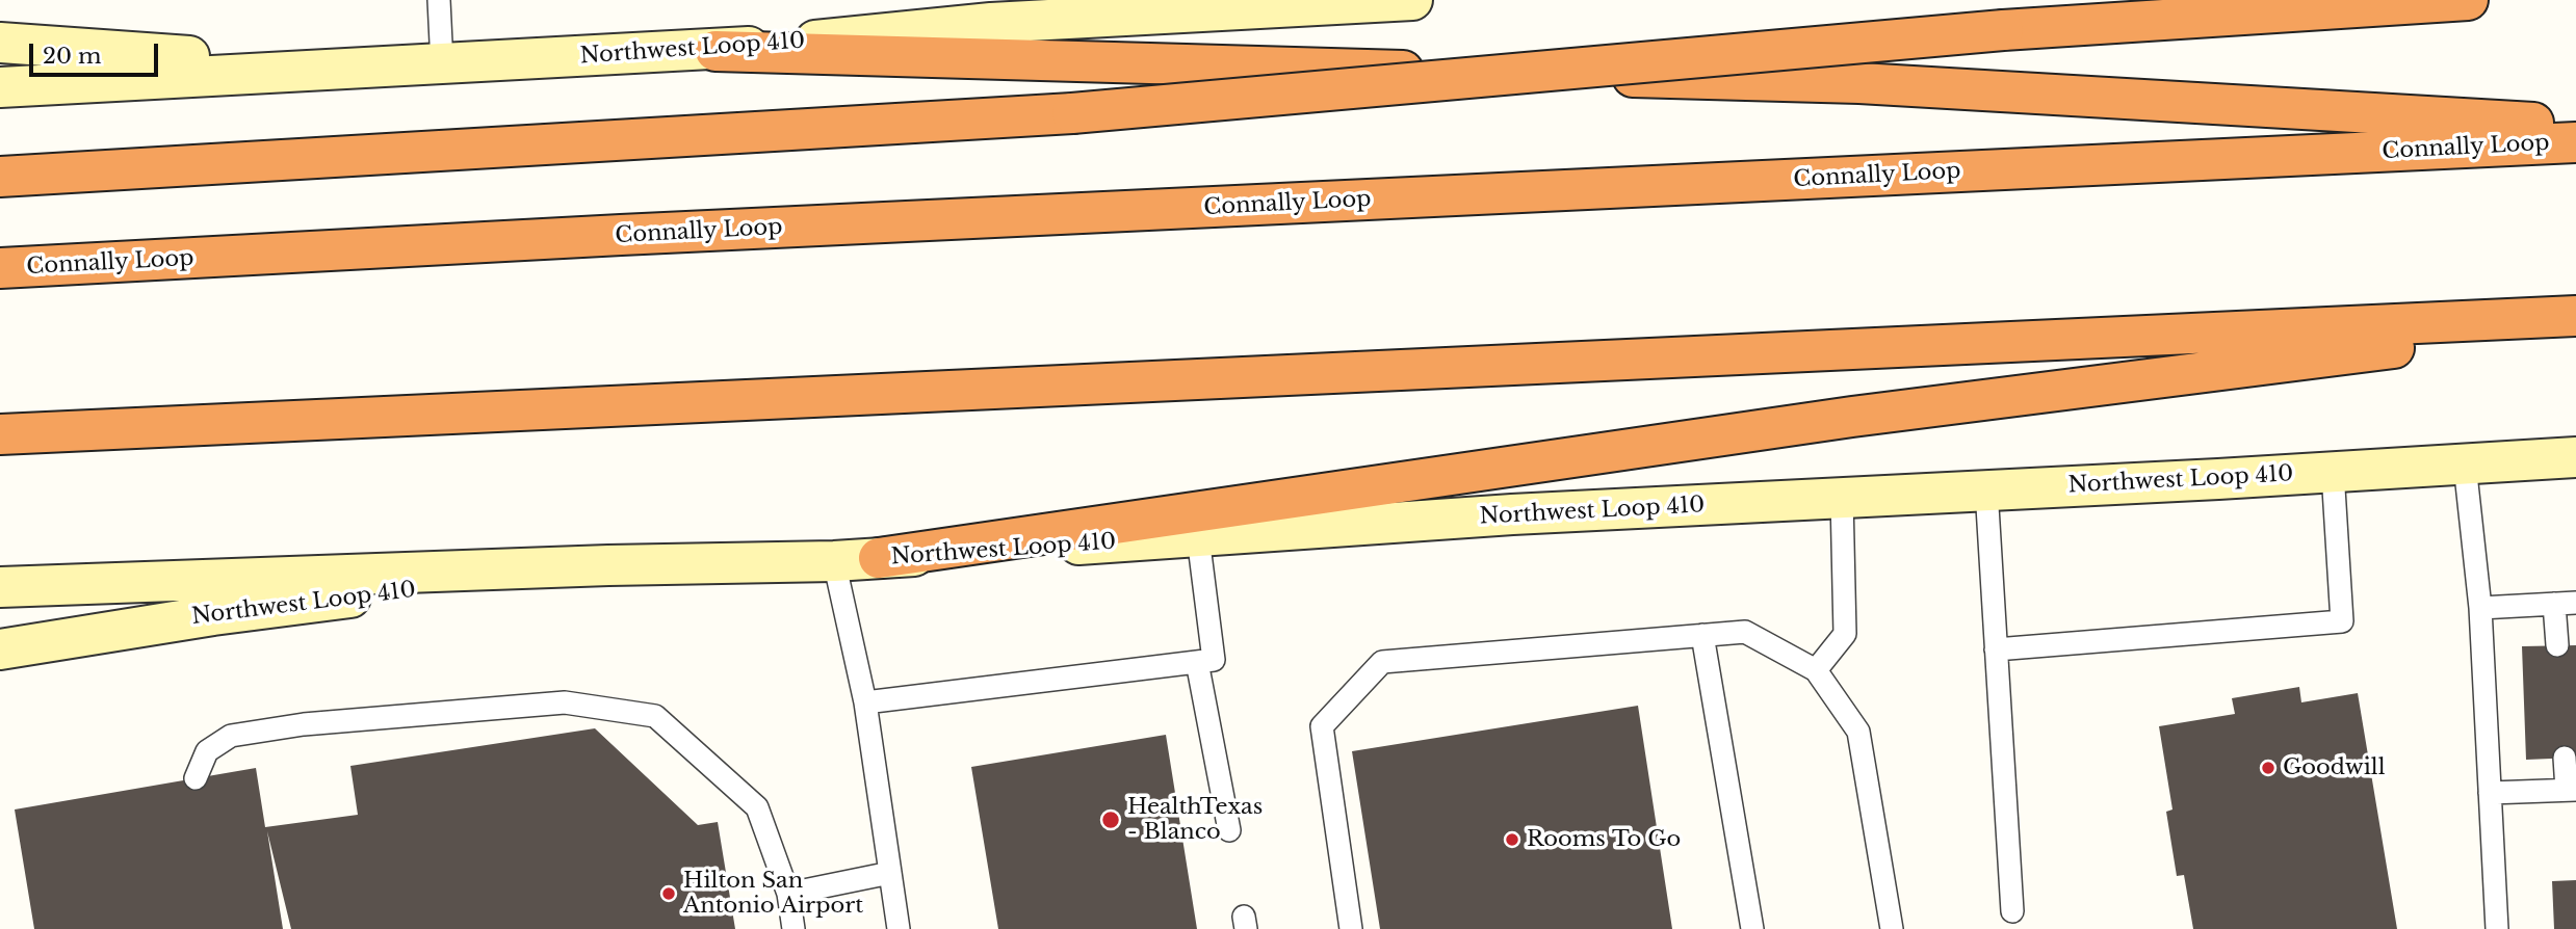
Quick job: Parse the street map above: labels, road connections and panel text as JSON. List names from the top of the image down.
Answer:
{
  "streets": {
    "highway": ["Connally Loop"],
    "main road": ["Northwest Loop 410"]
  },
  "places": [
    "Goodwill",
    "HealthTexas - Blanco",
    "Rooms To Go",
    "Hilton San Antonio Airport"
  ],
  "scale_bar": "20 m"
}
